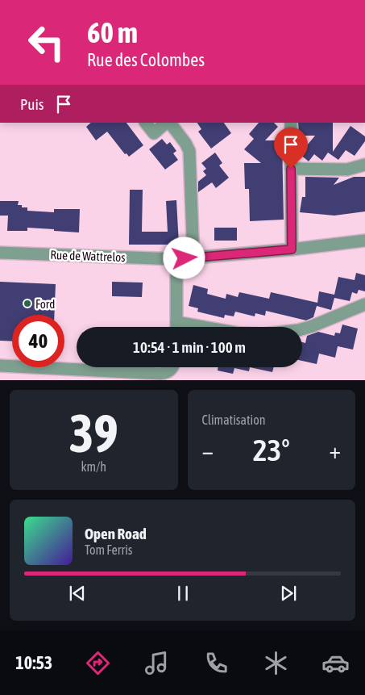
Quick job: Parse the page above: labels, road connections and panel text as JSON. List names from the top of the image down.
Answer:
{
  "streets": {
    "street": ["Rue de Wattrelos"]
  },
  "places": ["Ford"],
  "page": {
    "turn": ["60 m", "Rue des Colombes"],
    "then": "Puis",
    "limit": "40",
    "trip": "10:54 · 1 min · 100 m",
    "tile": [
      ["39", "km/h"],
      "Climatisation"
    ],
    "heat": ["−", "23°", "+"],
    "song": ["Open Road", "Tom Ferris"],
    "tabs": "10:53"
  }
}
